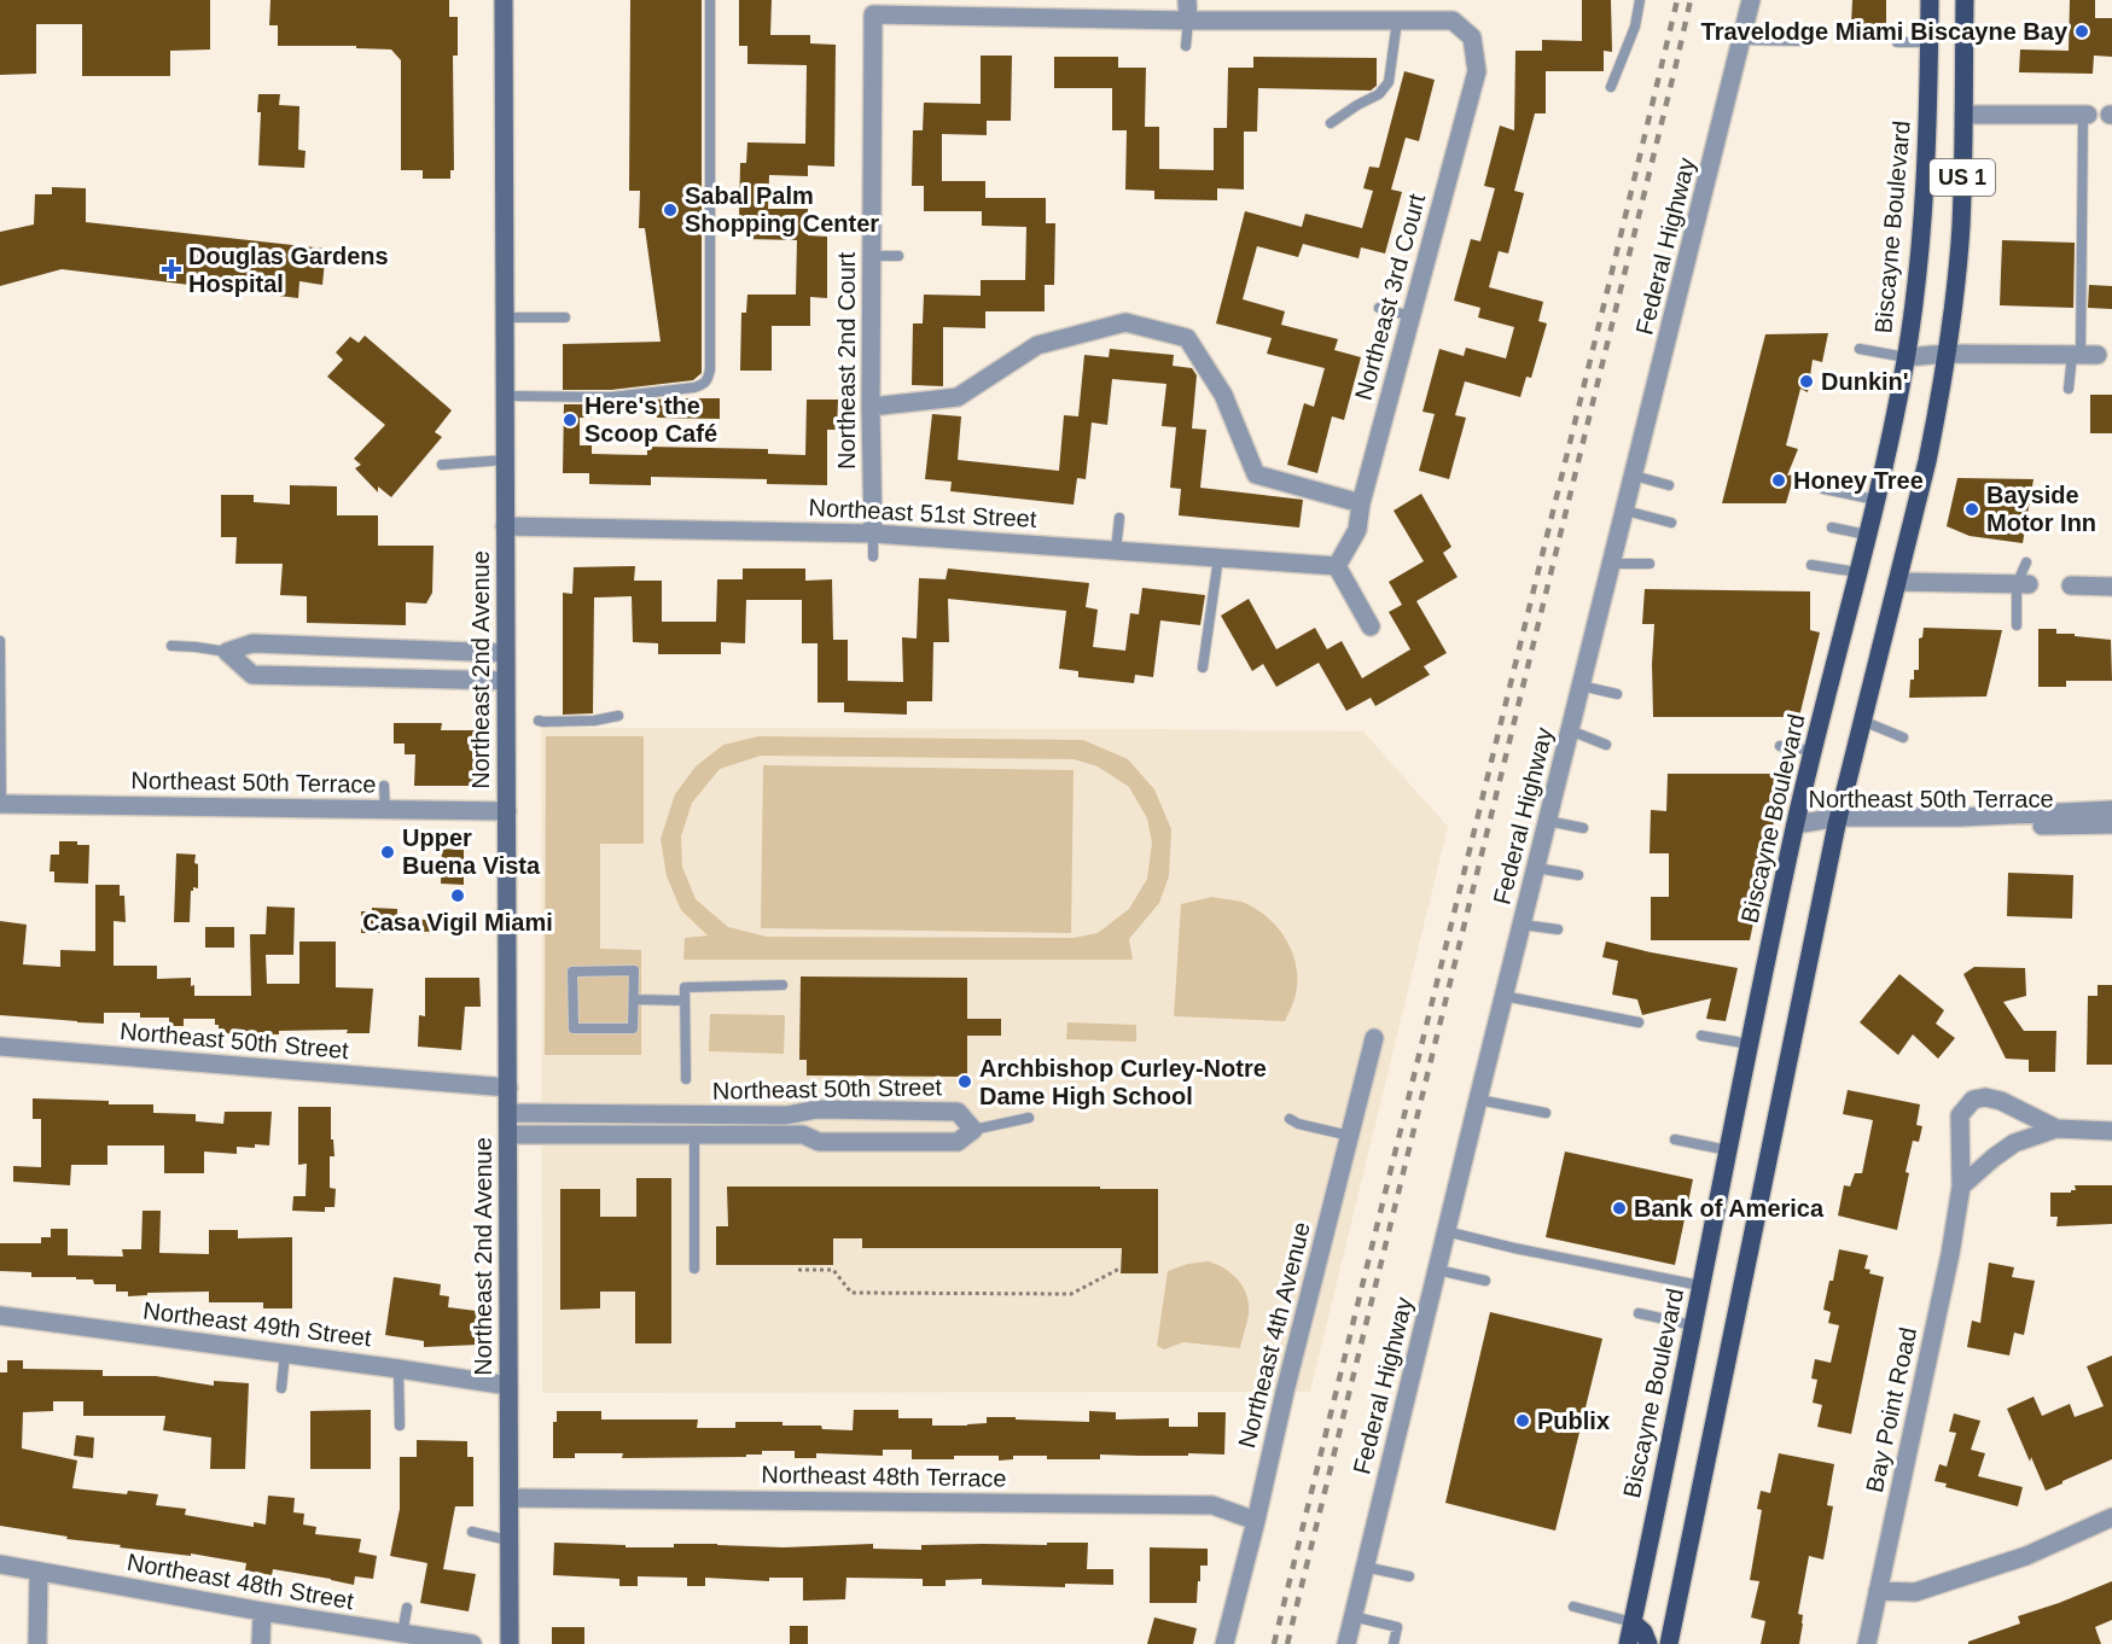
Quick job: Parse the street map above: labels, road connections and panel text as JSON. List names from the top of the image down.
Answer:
{
  "streets": {
    "main road": ["US 1", "Biscayne Boulevard", "Northeast 2nd Avenue"],
    "street": [
      "Federal Highway",
      "Northeast 3rd Court",
      "Northeast 2nd Court",
      "Northeast 51st Street",
      "Northeast 50th Terrace",
      "Northeast 50th Street",
      "Northeast 49th Street",
      "Northeast 4th Avenue",
      "Bay Point Road",
      "Northeast 48th Terrace",
      "Northeast 48th Street"
    ]
  },
  "crossings": [
    ["US 1", "Northeast 50th Terrace"],
    ["Biscayne Boulevard", "Northeast 50th Terrace"],
    ["Northeast 3rd Court", "Northeast 51st Street"],
    ["Northeast 2nd Court", "Northeast 51st Street"],
    ["Northeast 51st Street", "Northeast 2nd Avenue"],
    ["Northeast 2nd Avenue", "Northeast 50th Terrace"],
    ["Northeast 2nd Avenue", "Northeast 50th Street"],
    ["Northeast 2nd Avenue", "Northeast 49th Street"],
    ["Northeast 2nd Avenue", "Northeast 48th Terrace"],
    ["Northeast 4th Avenue", "Northeast 48th Terrace"]
  ],
  "places": {
    "other": [
      "Travelodge Miami Biscayne Bay",
      "Sabal Palm Shopping Center",
      "Dunkin'",
      "Here's the Scoop Café",
      "Honey Tree",
      "Bayside Motor Inn",
      "Upper Buena Vista",
      "Casa Vigil Miami",
      "Archbishop Curley-Notre Dame High School",
      "Bank of America",
      "Publix"
    ],
    "health": ["Douglas Gardens Hospital"]
  }
}
